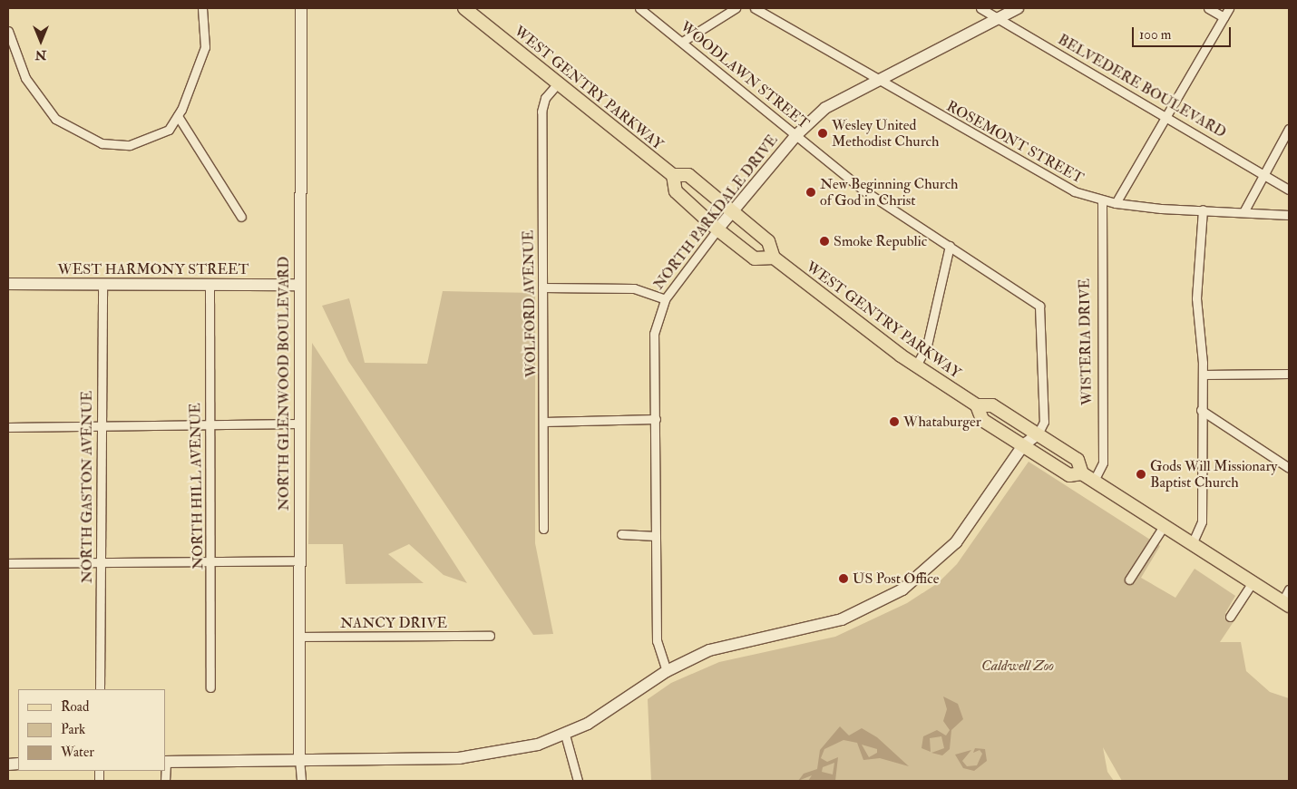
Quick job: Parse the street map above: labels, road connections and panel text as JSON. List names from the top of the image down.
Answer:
{
  "streets": {
    "main road": ["WEST GENTRY PARKWAY"],
    "street": [
      "WOODLAWN STREET",
      "BELVEDERE BOULEVARD",
      "ROSEMONT STREET",
      "NORTH PARKDALE DRIVE",
      "WEST HARMONY STREET",
      "WOLFORD AVENUE",
      "WISTERIA DRIVE",
      "NORTH GLENWOOD BOULEVARD",
      "NORTH HILL AVENUE",
      "NORTH GASTON AVENUE",
      "NANCY DRIVE"
    ]
  },
  "crossings": [
    ["WOODLAWN STREET", "WEST GENTRY PARKWAY"],
    ["WOODLAWN STREET", "NORTH PARKDALE DRIVE"],
    ["BELVEDERE BOULEVARD", "NORTH PARKDALE DRIVE"],
    ["WEST GENTRY PARKWAY", "NORTH PARKDALE DRIVE"],
    ["WEST GENTRY PARKWAY", "WOLFORD AVENUE"],
    ["WEST GENTRY PARKWAY", "WISTERIA DRIVE"],
    ["ROSEMONT STREET", "NORTH PARKDALE DRIVE"],
    ["ROSEMONT STREET", "WISTERIA DRIVE"],
    ["WEST HARMONY STREET", "NORTH GLENWOOD BOULEVARD"],
    ["WEST HARMONY STREET", "NORTH HILL AVENUE"],
    ["WEST HARMONY STREET", "NORTH GASTON AVENUE"],
    ["NORTH GLENWOOD BOULEVARD", "NANCY DRIVE"]
  ],
  "parks": ["Caldwell Zoo"],
  "places": [
    "Wesley United Methodist Church",
    "New Beginning Church of God in Christ",
    "Smoke Republic",
    "Whataburger",
    "Gods Will Missionary Baptist Church",
    "US Post Office"
  ],
  "legend": ["Road", "Park", "Water"],
  "scale_bar": "100 m",
  "north": "bottom"
}
